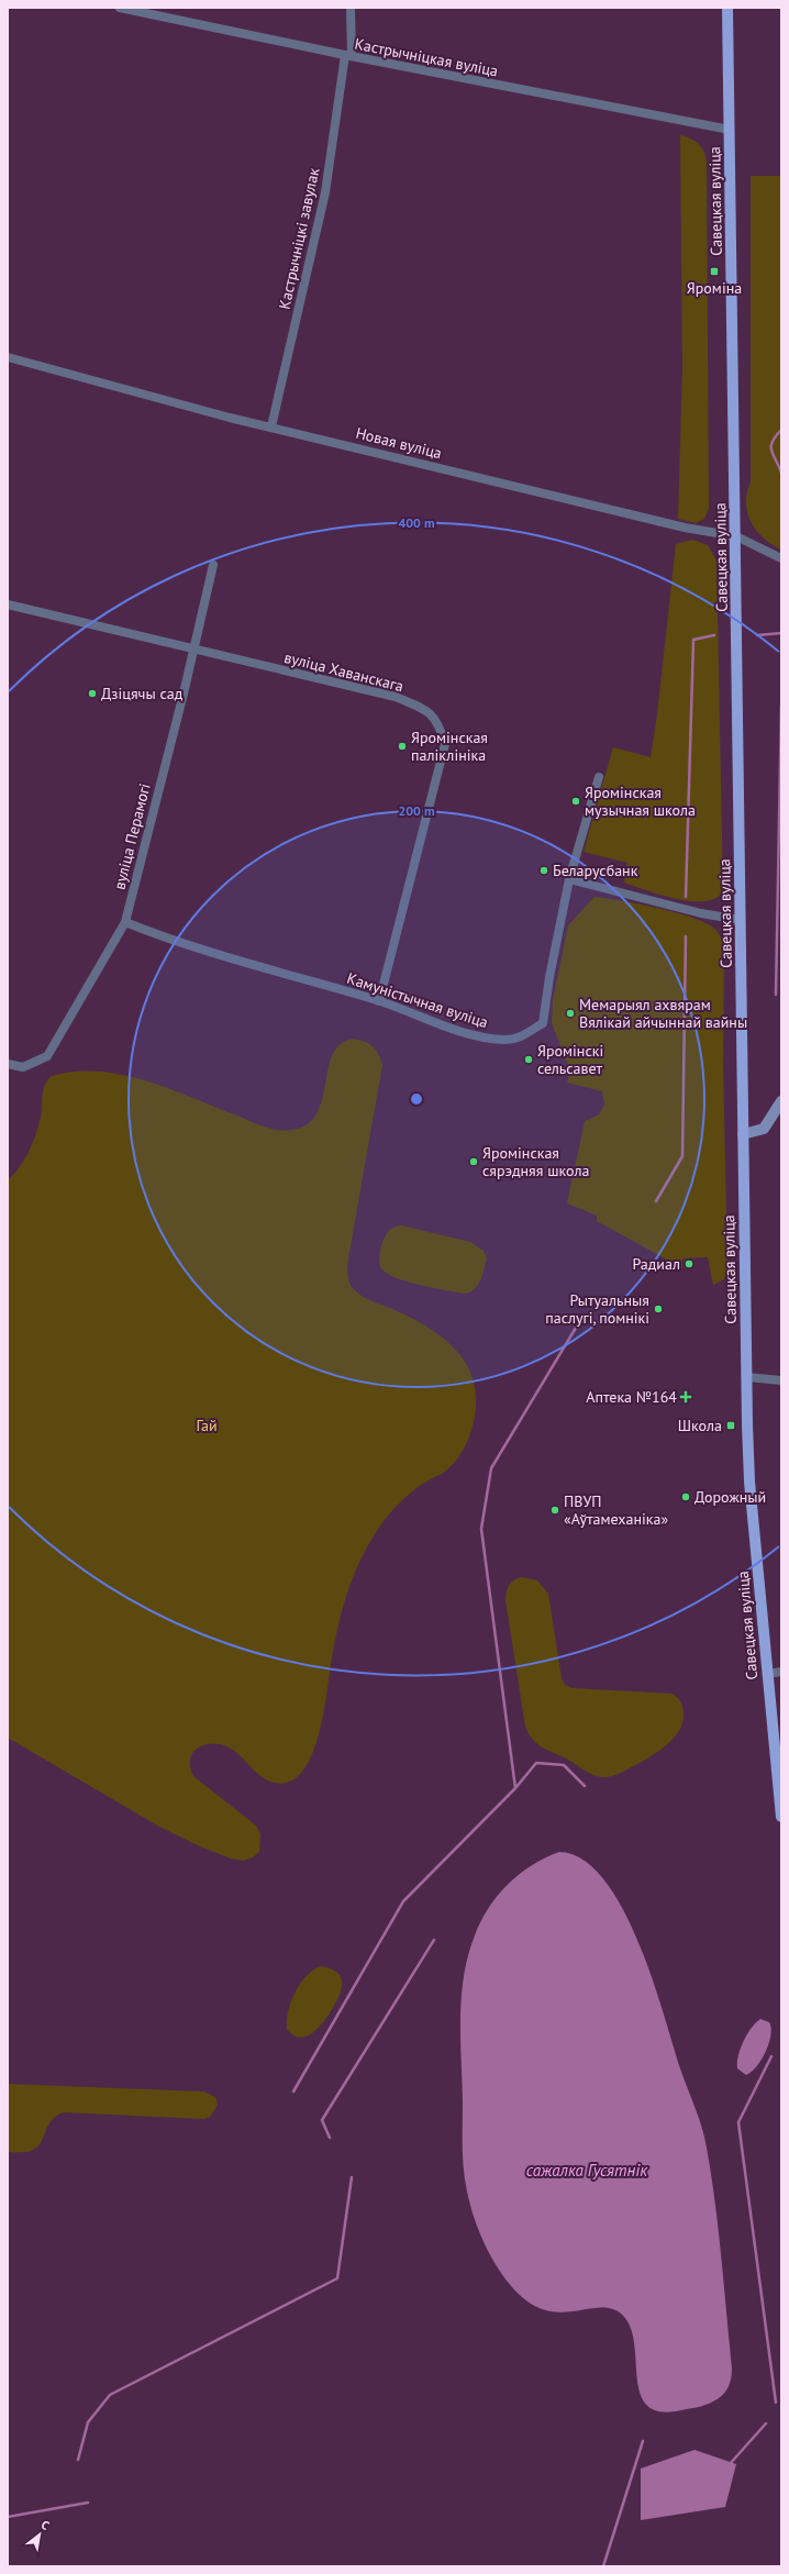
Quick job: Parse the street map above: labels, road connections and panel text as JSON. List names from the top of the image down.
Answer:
{
  "streets": {
    "main road": ["Савецкая вуліца"],
    "street": [
      "Кастрычніцкая вуліца",
      "Кастрычніцкі завулак",
      "Новая вуліца",
      "вуліца Хаванскага",
      "вуліца Перамогі",
      "Камуністычная вуліца"
    ]
  },
  "crossings": [
    ["Кастрычніцкая вуліца", "Савецкая вуліца"],
    ["Кастрычніцкая вуліца", "Кастрычніцкі завулак"],
    ["Савецкая вуліца", "Новая вуліца"],
    ["Кастрычніцкі завулак", "Новая вуліца"],
    ["вуліца Хаванскага", "вуліца Перамогі"],
    ["вуліца Хаванскага", "Камуністычная вуліца"],
    ["вуліца Перамогі", "Камуністычная вуліца"]
  ],
  "water": ["сажалка Гусятнік"],
  "parks": ["Гай"],
  "places": {
    "transit": ["Яроміна", "Школа"],
    "other": [
      "Дзіцячы сад",
      "Яромінская паліклініка",
      "Яромінская музычная школа",
      "Беларусбанк",
      "Мемарыял ахвярам Вялікай айчыннай вайны",
      "Яромінскі сельсавет",
      "Яромінская сярэдняя школа",
      "Радиал",
      "Рытуальныя паслугі, помнікі",
      "Дорожный",
      "ПВУП «Аўтамеханіка»"
    ],
    "health": ["Аптека №164"]
  },
  "north": "top right",
  "rings": ["400 m", "200 m"]
}
